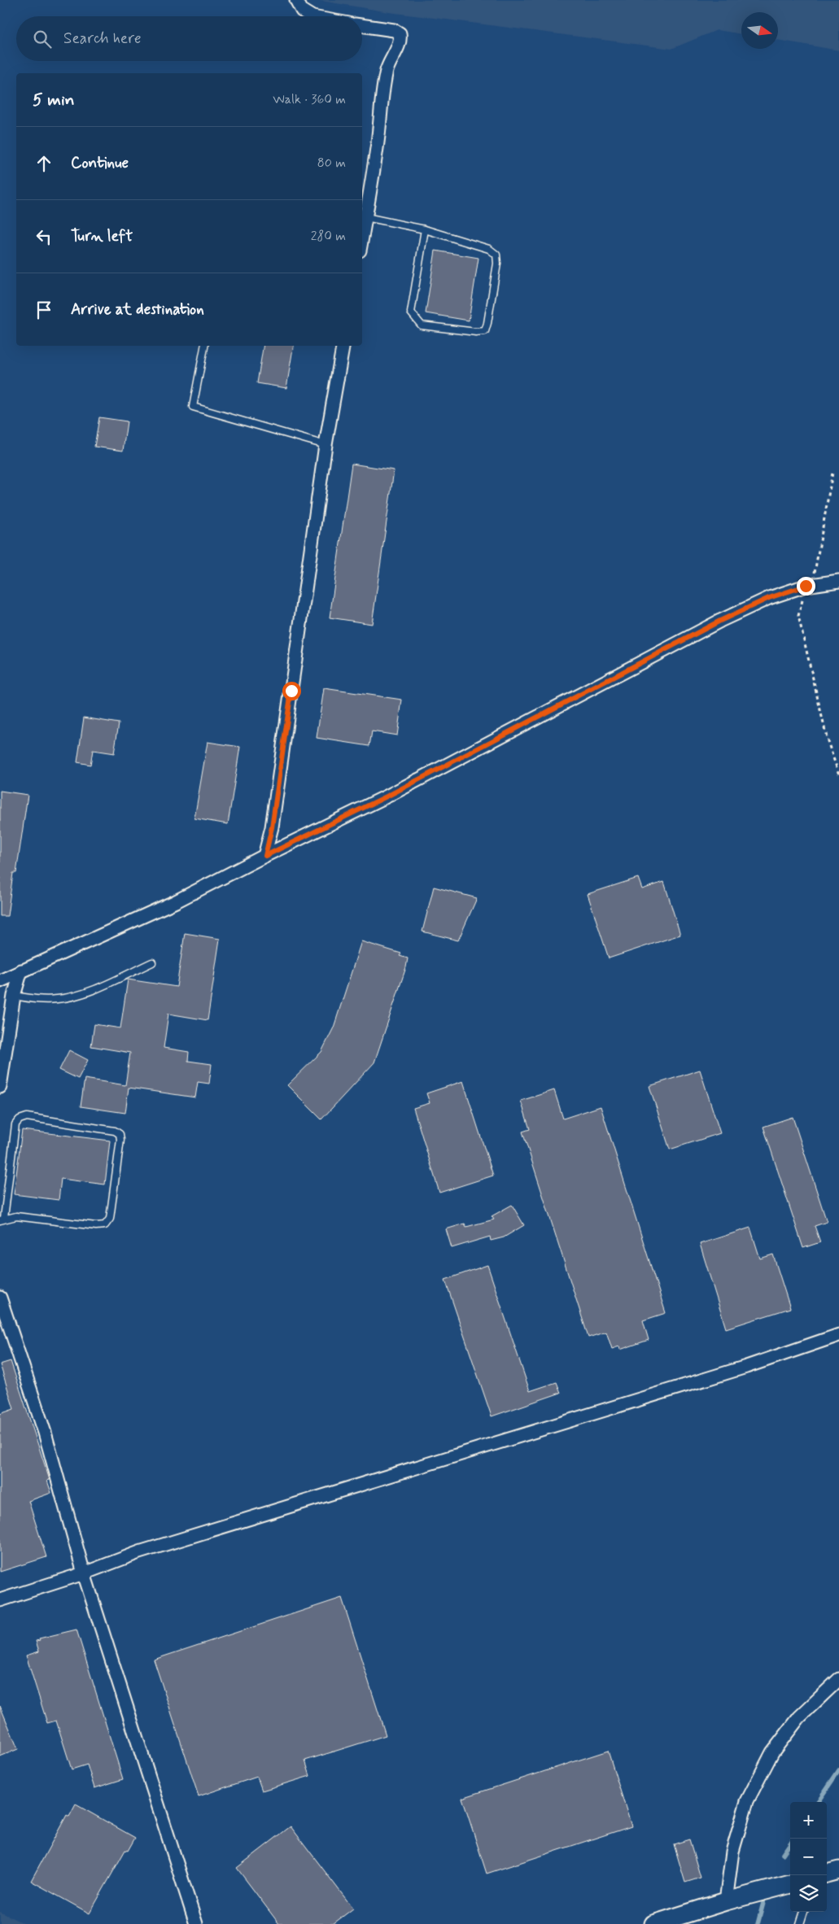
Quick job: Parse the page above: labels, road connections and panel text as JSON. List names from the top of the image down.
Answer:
{
  "north": "right",
  "page": {
    "search": "Search here",
    "heading": ["5 min", "Walk · 360 m"],
    "list": [
      ["Continue", "80 m"],
      ["Turn left", "280 m"],
      "Arrive at destination"
    ],
    "map_buttons": ["+", "−"]
  }
}
